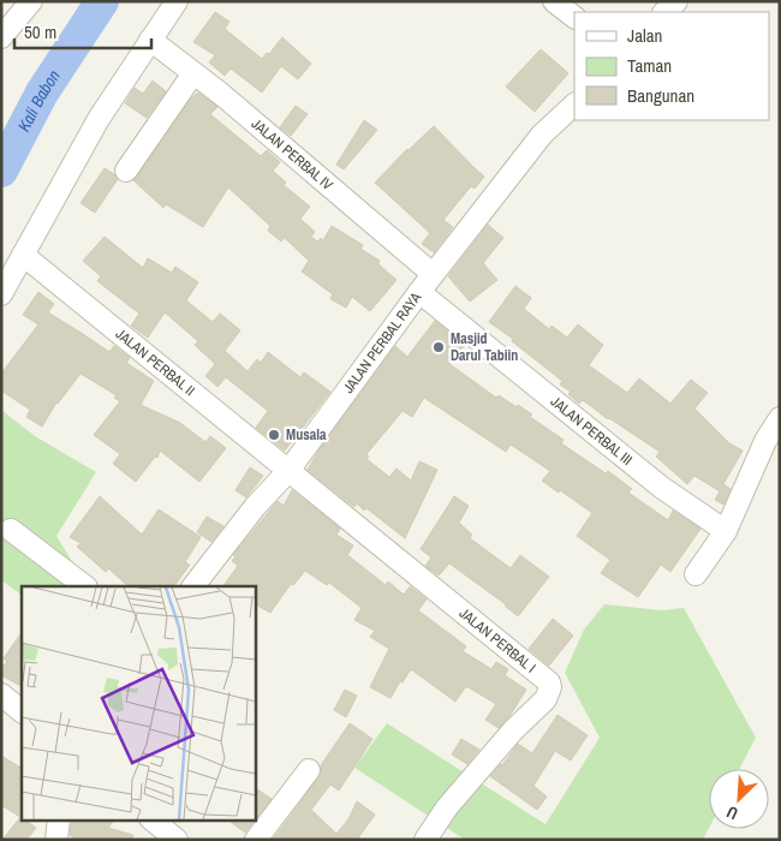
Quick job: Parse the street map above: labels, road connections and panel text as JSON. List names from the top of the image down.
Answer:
{
  "streets": {
    "street": [
      "JALAN PERBAL IV",
      "JALAN PERBAL RAYA",
      "JALAN PERBAL II",
      "JALAN PERBAL III",
      "JALAN PERBAL I"
    ]
  },
  "crossings": [
    ["JALAN PERBAL IV", "JALAN PERBAL RAYA"],
    ["JALAN PERBAL RAYA", "JALAN PERBAL II"],
    ["JALAN PERBAL RAYA", "JALAN PERBAL III"],
    ["JALAN PERBAL RAYA", "JALAN PERBAL I"],
    ["JALAN PERBAL II", "JALAN PERBAL I"]
  ],
  "water": ["Kali Babon"],
  "places": ["Masjid Darul Tabiin", "Musala"],
  "legend": ["Jalan", "Taman", "Bangunan"],
  "scale_bar": "50 m",
  "north": "bottom left"
}
